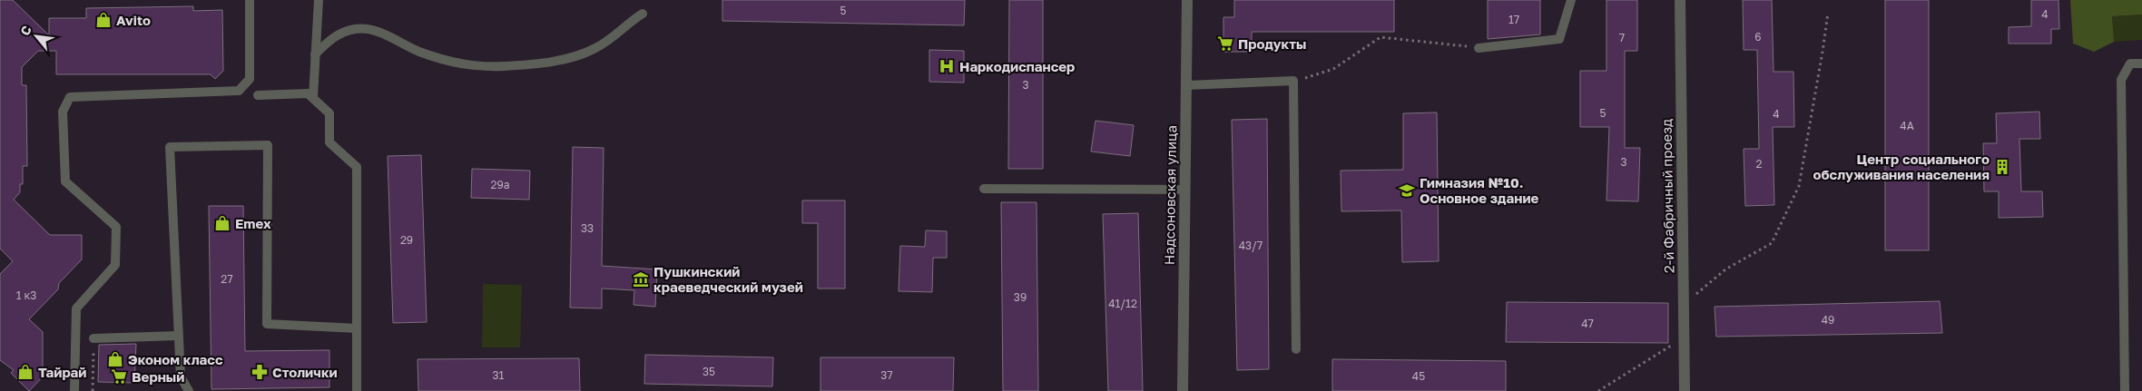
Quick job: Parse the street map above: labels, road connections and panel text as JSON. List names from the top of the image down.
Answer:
{
  "streets": {
    "street": ["Надсоновская улица", "2-й Фабричный проезд"]
  },
  "places": {
    "shop": [
      "Avito",
      "Emex",
      "Эконом класс",
      "Тайрай"
    ],
    "supermarket": ["Продукты", "Верный"],
    "hospital": ["Наркодиспансер"],
    "building": ["Центр социального обслуживания населения"],
    "school or university": ["Гимназия №10. Основное здание"],
    "museum": ["Пушкинский краеведческий музей"],
    "pharmacy": ["Столички"]
  },
  "house_numbers": [
    "5",
    "4",
    "17",
    "6",
    "7",
    "3",
    "5",
    "4",
    "4А",
    "3",
    "2",
    "29а",
    "33",
    "29",
    "43/7",
    "27",
    "1 к3",
    "39",
    "41/12",
    "49",
    "47",
    "35",
    "31",
    "37",
    "45"
  ],
  "north": "top left"
}
